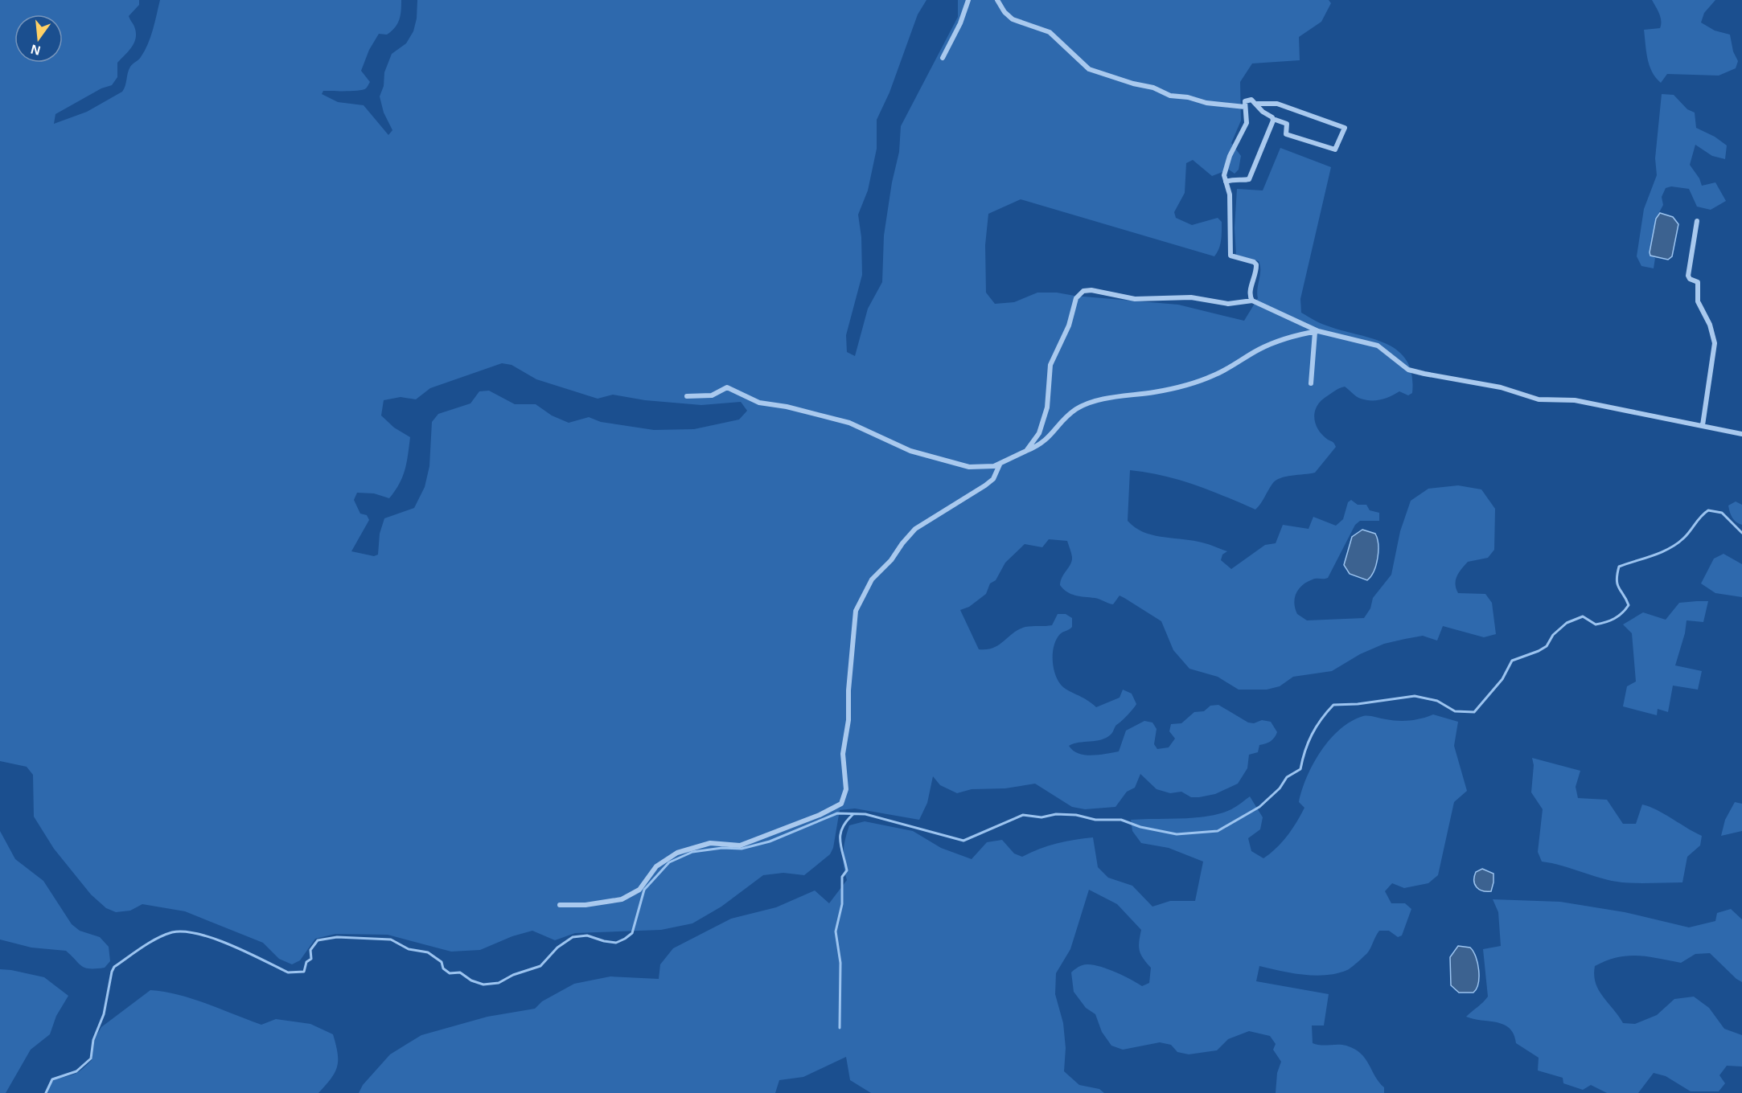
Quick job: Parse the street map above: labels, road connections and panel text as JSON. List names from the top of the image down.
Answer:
{
  "north": "bottom"
}
